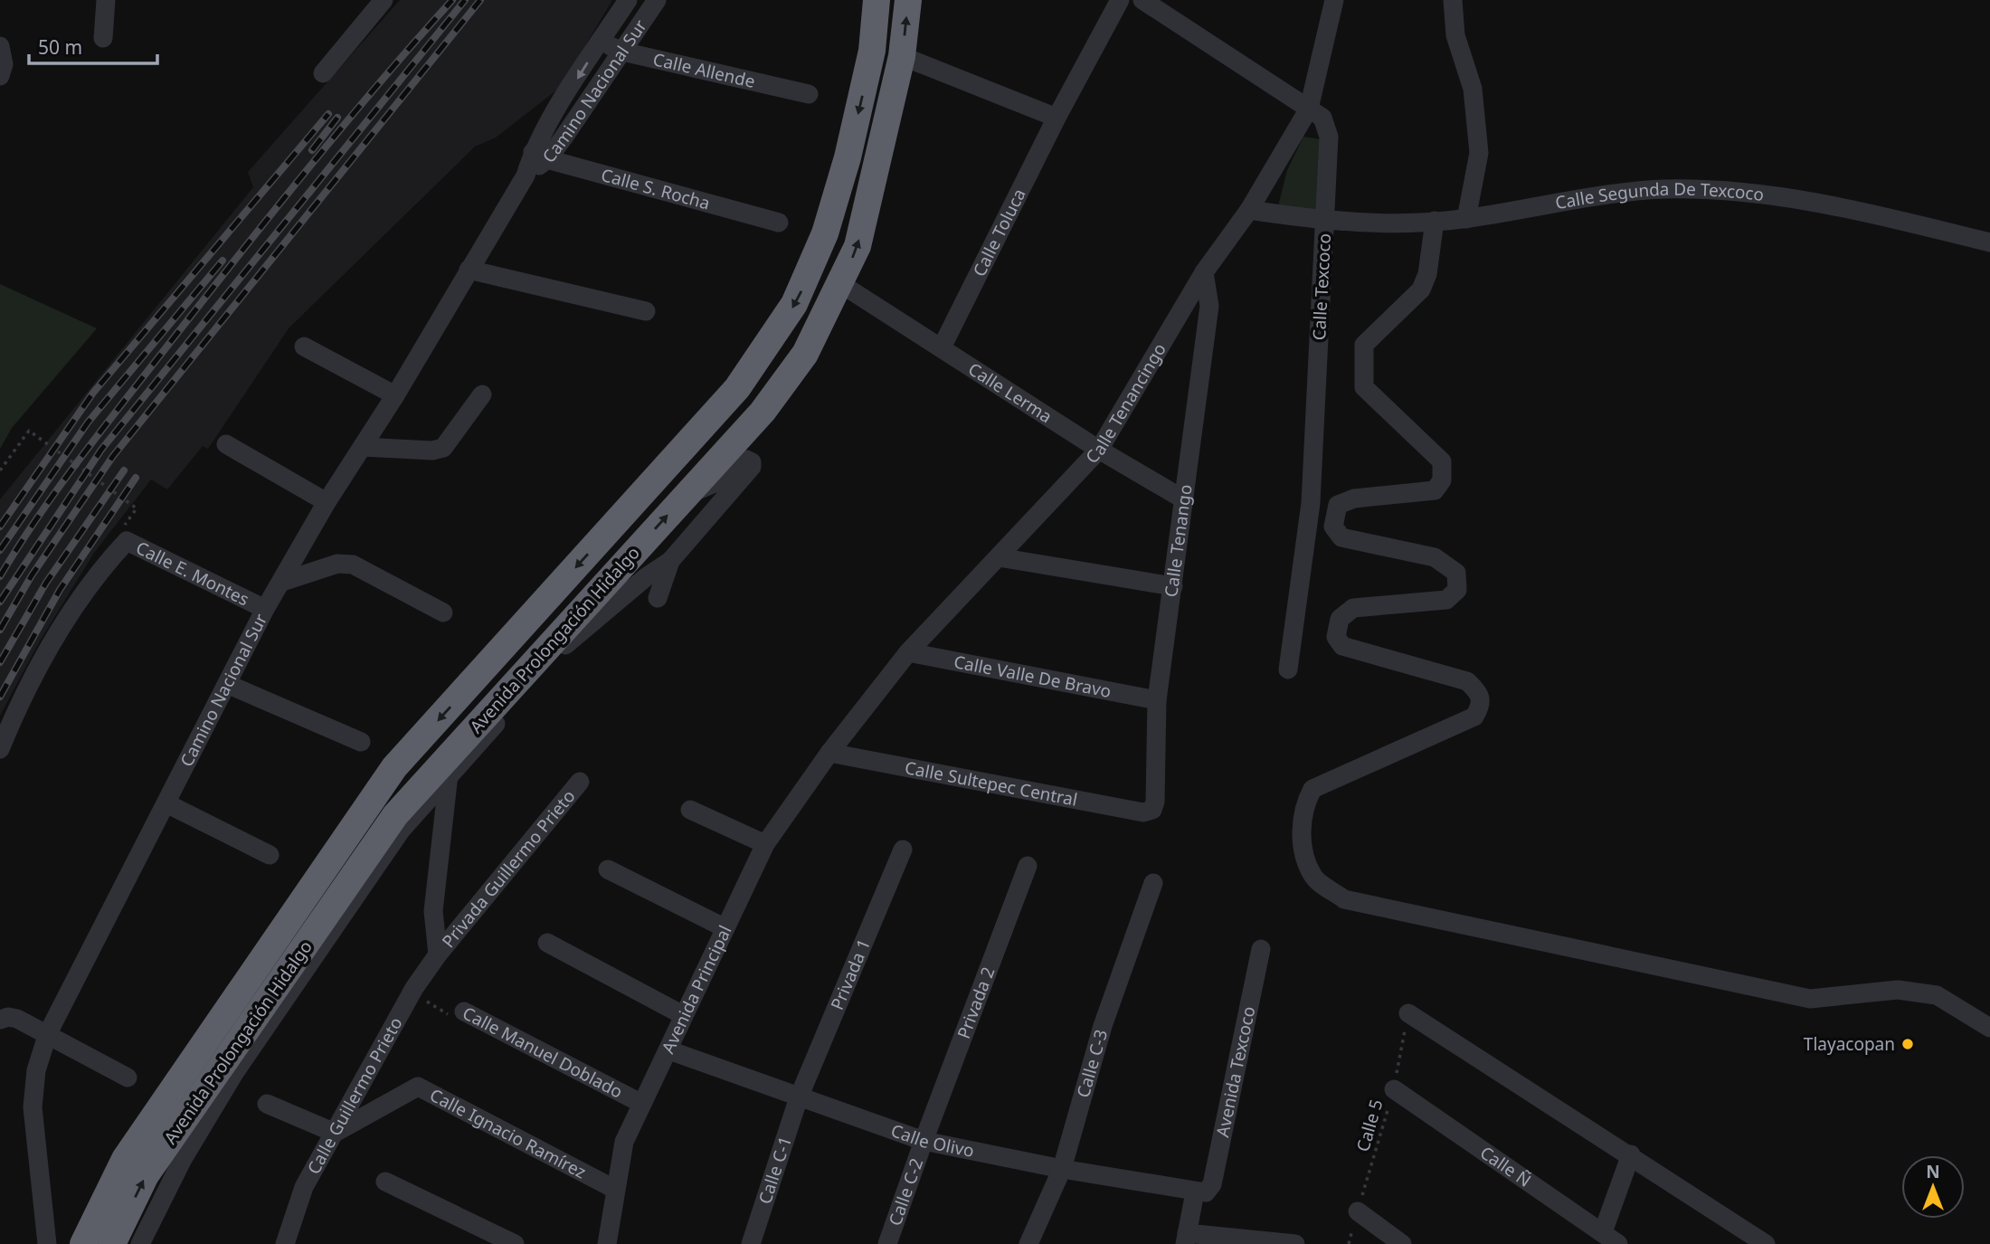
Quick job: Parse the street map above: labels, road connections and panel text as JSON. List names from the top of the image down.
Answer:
{
  "streets": {
    "highway": ["Avenida Prolongación Hidalgo"],
    "street": [
      "Calle Allende",
      "Camino Nacional Sur",
      "Calle S. Rocha",
      "Calle Segunda De Texcoco",
      "Calle Toluca",
      "Calle Texcoco",
      "Calle Lerma",
      "Calle Tenancingo",
      "Calle Tenango",
      "Calle E. Montes",
      "Calle Valle De Bravo",
      "Calle Sultepec Central",
      "Privada Guillermo Prieto",
      "Privada 1",
      "Avenida Principal",
      "Privada 2",
      "Calle Manuel Doblado",
      "Calle C-3",
      "Avenida Texcoco",
      "Calle Guillermo Prieto",
      "Calle Ignacio Ramírez",
      "Calle Olivo",
      "Calle Ñ",
      "Calle C-1",
      "Calle C-2"
    ],
    "path": ["Calle 5"]
  },
  "crossings": [
    ["Calle Allende", "Camino Nacional Sur"],
    ["Camino Nacional Sur", "Calle S. Rocha"],
    ["Camino Nacional Sur", "Calle E. Montes"],
    ["Calle Segunda De Texcoco", "Calle Texcoco"],
    ["Calle Segunda De Texcoco", "Calle Tenancingo"],
    ["Calle Toluca", "Calle Lerma"],
    ["Calle Texcoco", "Calle Tenancingo"],
    ["Calle Lerma", "Calle Tenancingo"],
    ["Calle Lerma", "Calle Tenango"],
    ["Calle Lerma", "Avenida Prolongación Hidalgo"],
    ["Calle Tenancingo", "Calle Tenango"],
    ["Calle Tenancingo", "Calle Valle De Bravo"],
    ["Calle Tenancingo", "Calle Sultepec Central"],
    ["Calle Tenancingo", "Avenida Principal"],
    ["Calle Tenango", "Calle Valle De Bravo"],
    ["Calle Tenango", "Calle Sultepec Central"],
    ["Calle Sultepec Central", "Avenida Principal"],
    ["Privada Guillermo Prieto", "Calle Guillermo Prieto"],
    ["Privada 1", "Calle Olivo"],
    ["Privada 1", "Calle C-1"],
    ["Avenida Principal", "Calle Manuel Doblado"],
    ["Avenida Principal", "Calle Ignacio Ramírez"],
    ["Avenida Principal", "Calle Olivo"],
    ["Privada 2", "Calle Olivo"],
    ["Privada 2", "Calle C-2"],
    ["Calle Manuel Doblado", "Calle Guillermo Prieto"],
    ["Calle C-3", "Calle Olivo"],
    ["Avenida Texcoco", "Calle Olivo"],
    ["Calle Guillermo Prieto", "Calle Ignacio Ramírez"],
    ["Calle 5", "Calle Ñ"],
    ["Calle Olivo", "Calle C-1"],
    ["Calle Olivo", "Calle C-2"]
  ],
  "places": ["Tlayacopan"],
  "scale_bar": "50 m",
  "north": "top"
}
